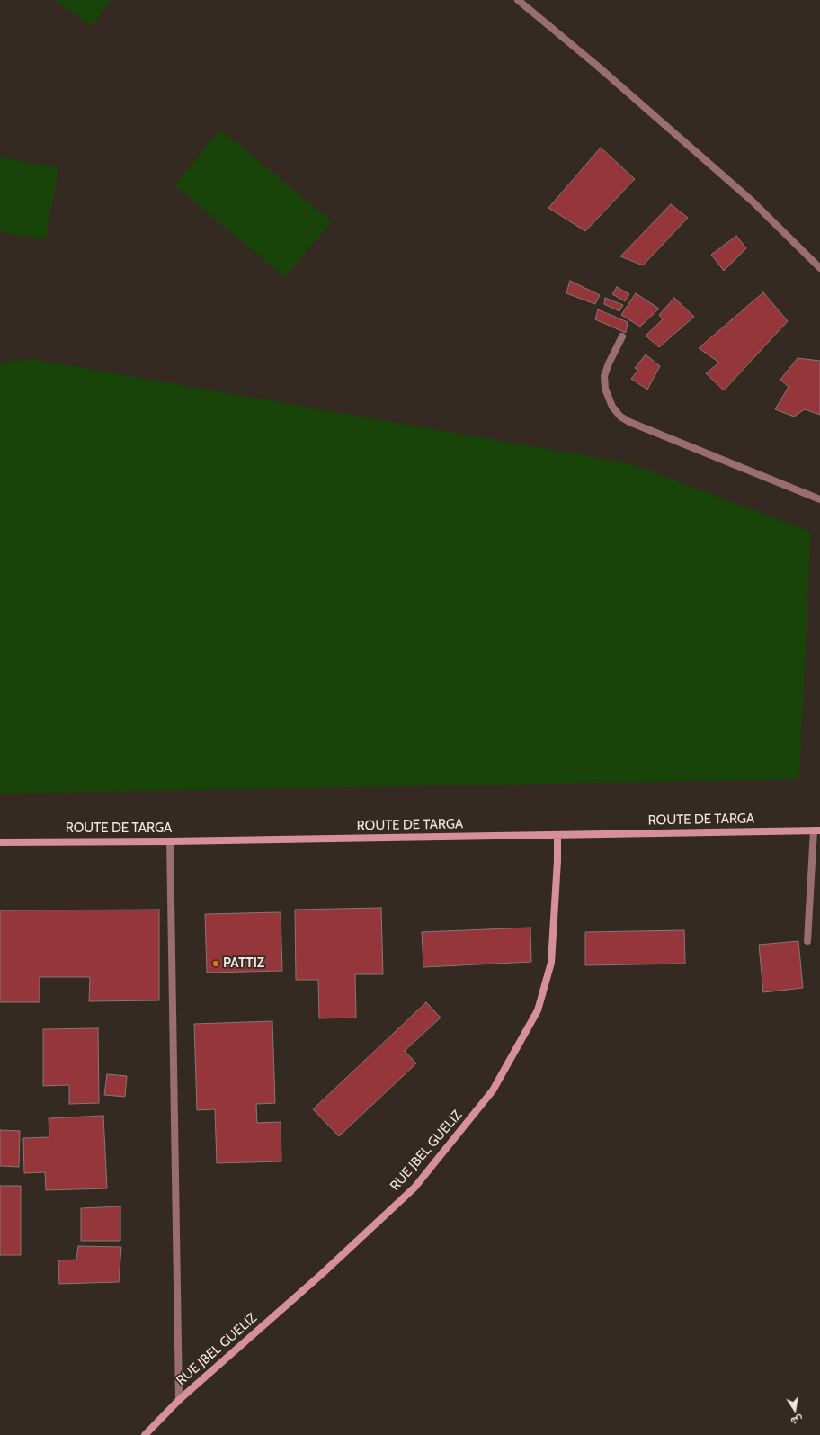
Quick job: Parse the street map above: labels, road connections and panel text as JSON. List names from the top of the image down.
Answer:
{
  "streets": {
    "main road": ["ROUTE DE TARGA", "RUE JBEL GUELIZ"]
  },
  "crossings": [
    ["ROUTE DE TARGA", "RUE JBEL GUELIZ"]
  ],
  "places": ["PATTIZ"],
  "north": "bottom"
}
